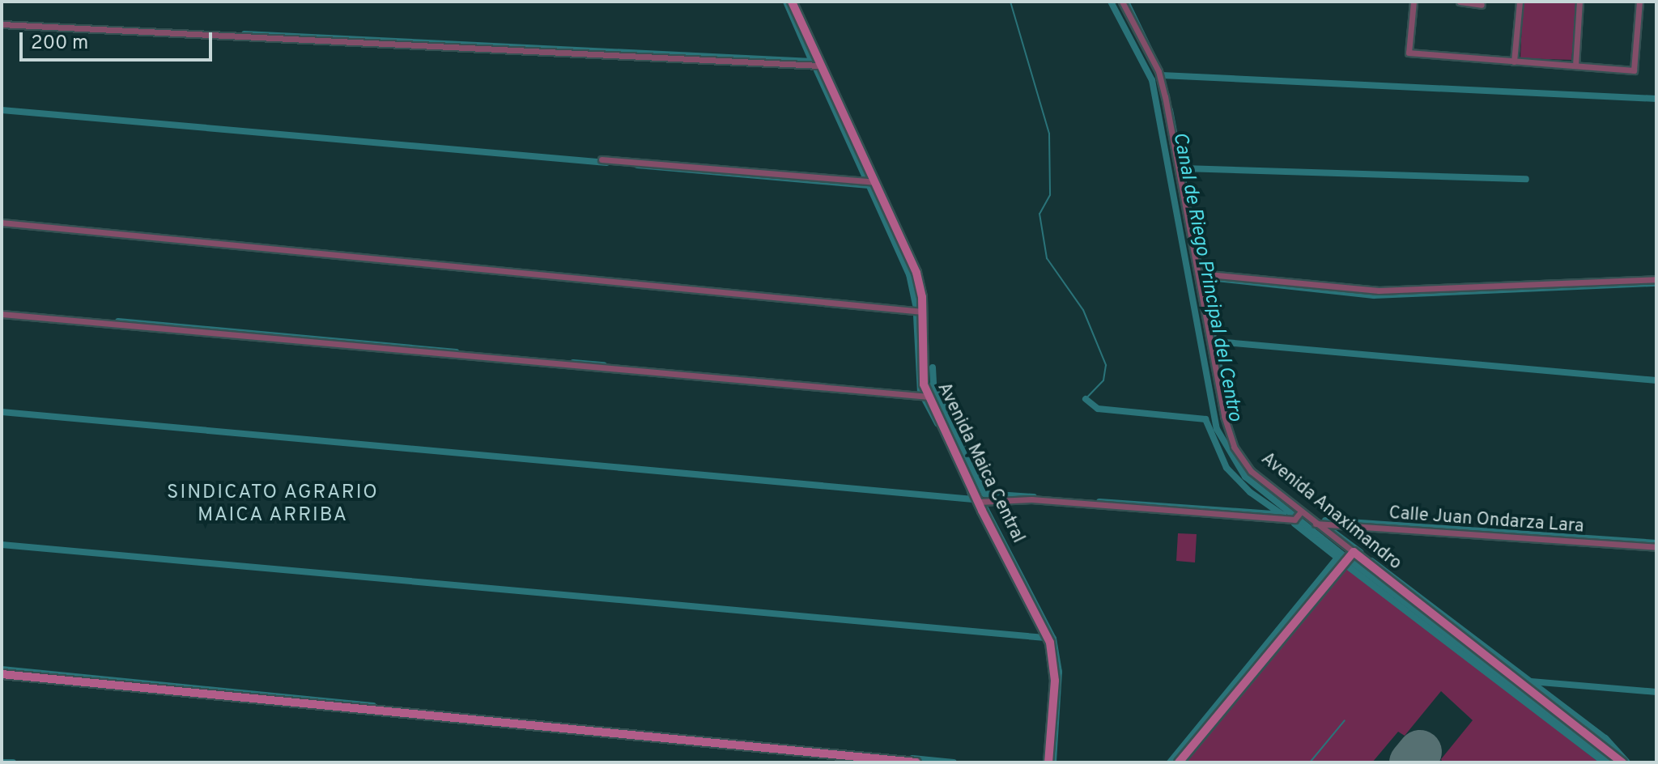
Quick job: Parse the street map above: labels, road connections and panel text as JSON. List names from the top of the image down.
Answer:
{
  "streets": {
    "street": ["Avenida Maica Central", "Avenida Anaximandro", "Calle Juan Ondarza Lara"]
  },
  "crossings": [
    ["Avenida Anaximandro", "Calle Juan Ondarza Lara"]
  ],
  "districts": ["SINDICATO AGRARIO MAICA ARRIBA"],
  "water": ["Canal de Riego Principal del Centro"],
  "scale_bar": "200 m"
}
